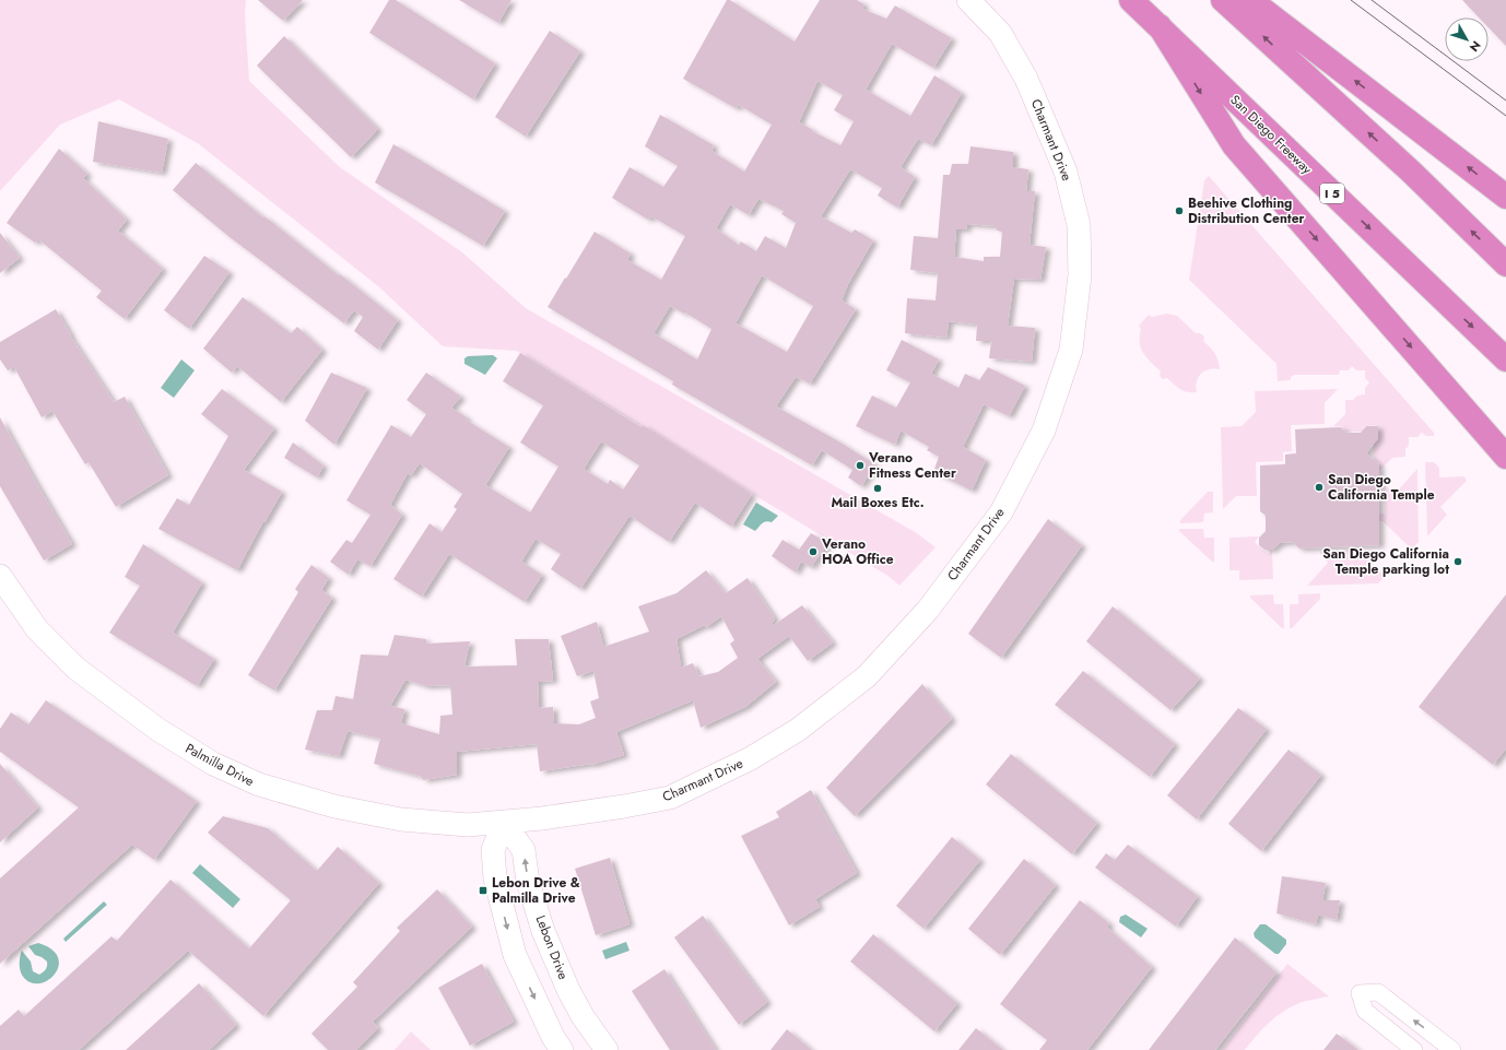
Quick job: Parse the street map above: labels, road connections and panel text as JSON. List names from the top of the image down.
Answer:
{
  "streets": {
    "highway": ["San Diego Freeway", "I 5"],
    "street": ["Charmant Drive", "Palmilla Drive", "Lebon Drive"]
  },
  "crossings": [
    ["Charmant Drive", "Palmilla Drive"],
    ["Charmant Drive", "Lebon Drive"],
    ["Palmilla Drive", "Lebon Drive"]
  ],
  "places": {
    "other": [
      "Beehive Clothing Distribution Center",
      "Verano Fitness Center",
      "San Diego California Temple",
      "Mail Boxes Etc.",
      "Verano HOA Office",
      "San Diego California Temple parking lot"
    ],
    "transit": ["Lebon Drive & Palmilla Drive"]
  },
  "north": "bottom right"
}
